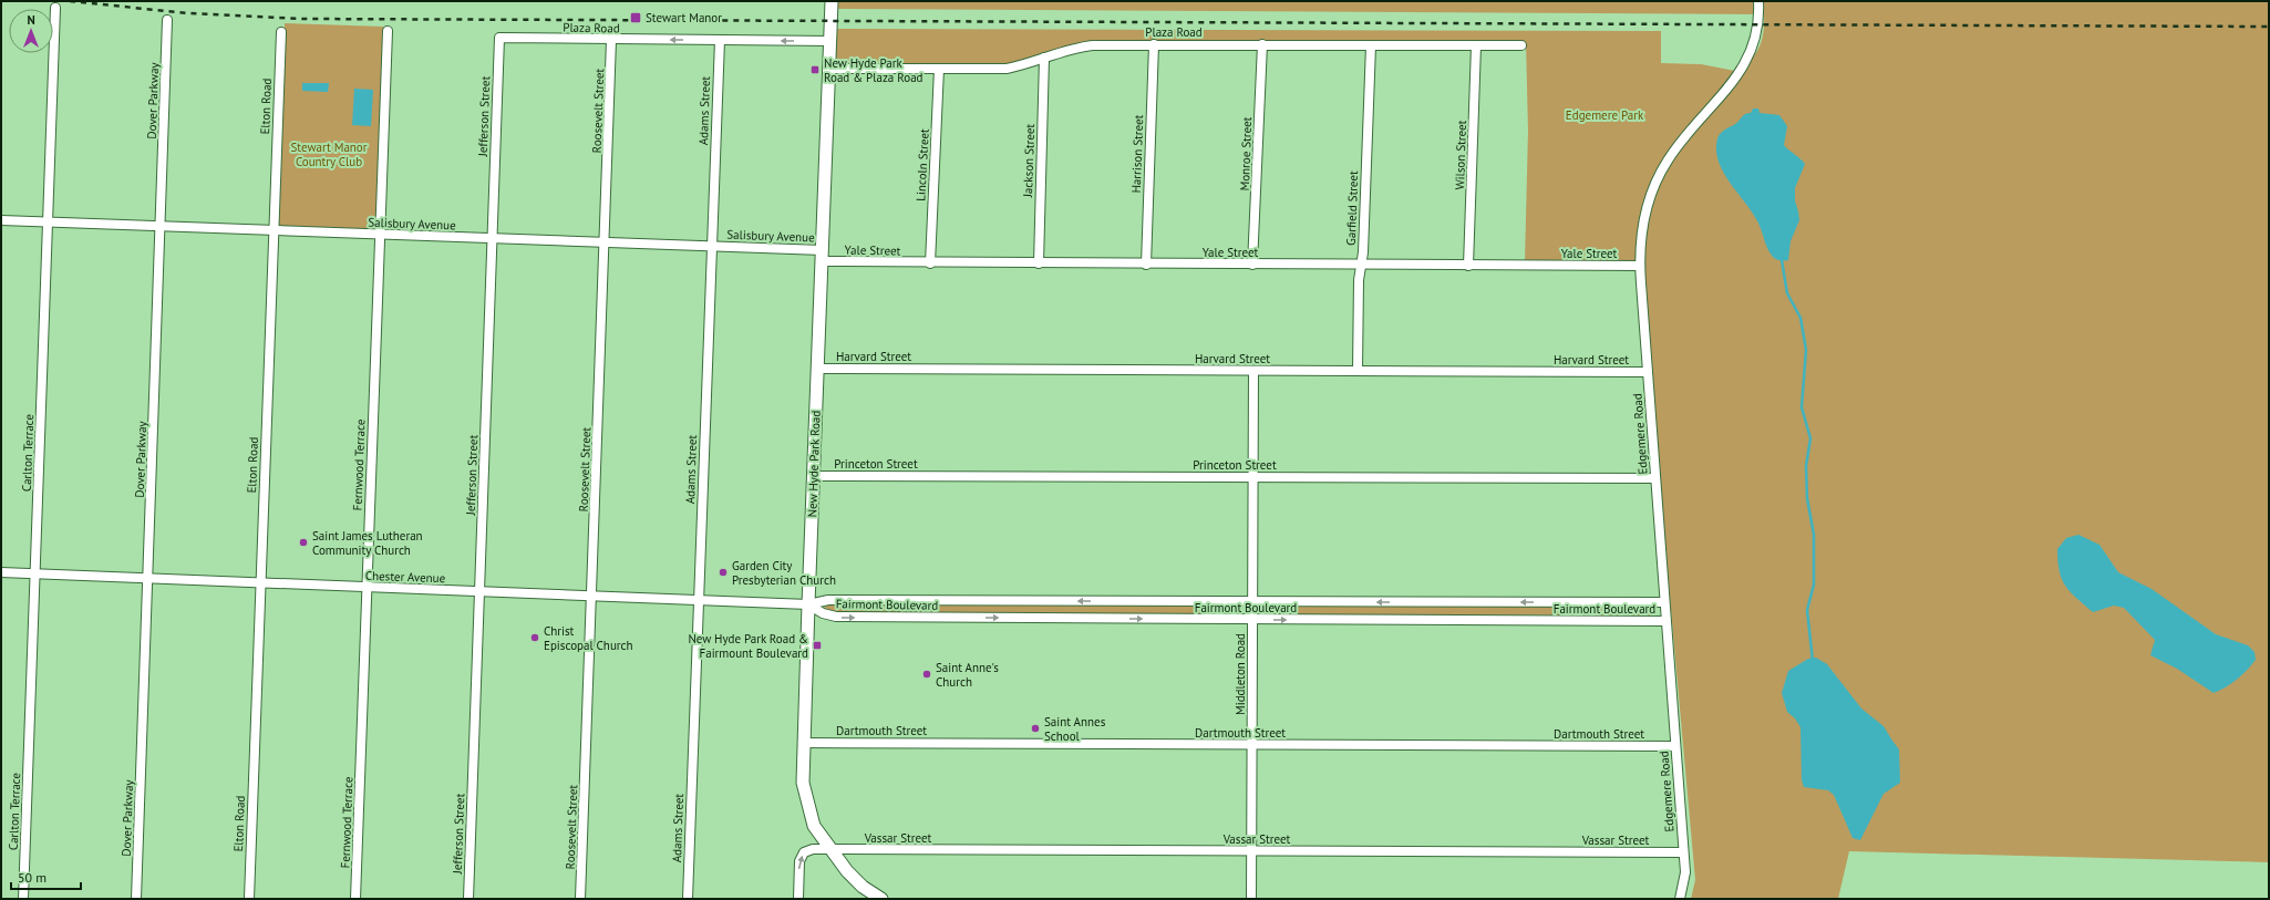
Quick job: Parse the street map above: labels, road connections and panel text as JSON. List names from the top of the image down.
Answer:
{
  "streets": {
    "main road": ["New Hyde Park Road"],
    "street": [
      "Plaza Road",
      "Dover Parkway",
      "Elton Road",
      "Roosevelt Street",
      "Adams Street",
      "Jefferson Street",
      "Harrison Street",
      "Monroe Street",
      "Wilson Street",
      "Jackson Street",
      "Lincoln Street",
      "Garfield Street",
      "Salisbury Avenue",
      "Yale Street",
      "Harvard Street",
      "Edgemere Road",
      "Carlton Terrace",
      "Princeton Street",
      "Fernwood Terrace",
      "Chester Avenue",
      "Fairmont Boulevard",
      "Middleton Road",
      "Dartmouth Street",
      "Vassar Street"
    ]
  },
  "crossings": [
    ["Plaza Road", "Roosevelt Street"],
    ["Plaza Road", "Adams Street"],
    ["Plaza Road", "Jefferson Street"],
    ["Plaza Road", "Harrison Street"],
    ["Plaza Road", "Monroe Street"],
    ["Plaza Road", "Wilson Street"],
    ["Plaza Road", "Jackson Street"],
    ["Plaza Road", "Lincoln Street"],
    ["Plaza Road", "Garfield Street"],
    ["Plaza Road", "New Hyde Park Road"],
    ["Dover Parkway", "Salisbury Avenue"],
    ["Dover Parkway", "Chester Avenue"],
    ["Elton Road", "Salisbury Avenue"],
    ["Elton Road", "Chester Avenue"],
    ["Roosevelt Street", "Salisbury Avenue"],
    ["Roosevelt Street", "Chester Avenue"],
    ["Adams Street", "Salisbury Avenue"],
    ["Adams Street", "Chester Avenue"],
    ["Jefferson Street", "Salisbury Avenue"],
    ["Jefferson Street", "Chester Avenue"],
    ["Harrison Street", "Yale Street"],
    ["Monroe Street", "Yale Street"],
    ["Wilson Street", "Yale Street"],
    ["Jackson Street", "Yale Street"],
    ["Lincoln Street", "Yale Street"],
    ["Garfield Street", "Yale Street"],
    ["Garfield Street", "Harvard Street"],
    ["Salisbury Avenue", "Yale Street"],
    ["Salisbury Avenue", "Carlton Terrace"],
    ["Salisbury Avenue", "New Hyde Park Road"],
    ["Salisbury Avenue", "Fernwood Terrace"],
    ["Yale Street", "Edgemere Road"],
    ["Yale Street", "New Hyde Park Road"],
    ["Harvard Street", "Edgemere Road"],
    ["Harvard Street", "New Hyde Park Road"],
    ["Harvard Street", "Middleton Road"],
    ["Edgemere Road", "Princeton Street"],
    ["Edgemere Road", "Fairmont Boulevard"],
    ["Edgemere Road", "Dartmouth Street"],
    ["Edgemere Road", "Vassar Street"],
    ["Carlton Terrace", "Chester Avenue"],
    ["New Hyde Park Road", "Princeton Street"],
    ["New Hyde Park Road", "Chester Avenue"],
    ["New Hyde Park Road", "Fairmont Boulevard"],
    ["New Hyde Park Road", "Dartmouth Street"],
    ["New Hyde Park Road", "Vassar Street"],
    ["Princeton Street", "Middleton Road"],
    ["Fernwood Terrace", "Chester Avenue"],
    ["Chester Avenue", "Fairmont Boulevard"],
    ["Fairmont Boulevard", "Middleton Road"],
    ["Middleton Road", "Dartmouth Street"],
    ["Middleton Road", "Vassar Street"]
  ],
  "parks": ["Edgemere Park", "Stewart Manor Country Club"],
  "places": {
    "transit": ["Stewart Manor", "New Hyde Park Road & Plaza Road", "New Hyde Park Road & Fairmount Boulevard"],
    "other": [
      "Saint James Lutheran Community Church",
      "Garden City Presbyterian Church",
      "Christ Episcopal Church",
      "Saint Anne's Church",
      "Saint Annes School"
    ]
  },
  "scale_bar": "50 m",
  "north": "top"
}
